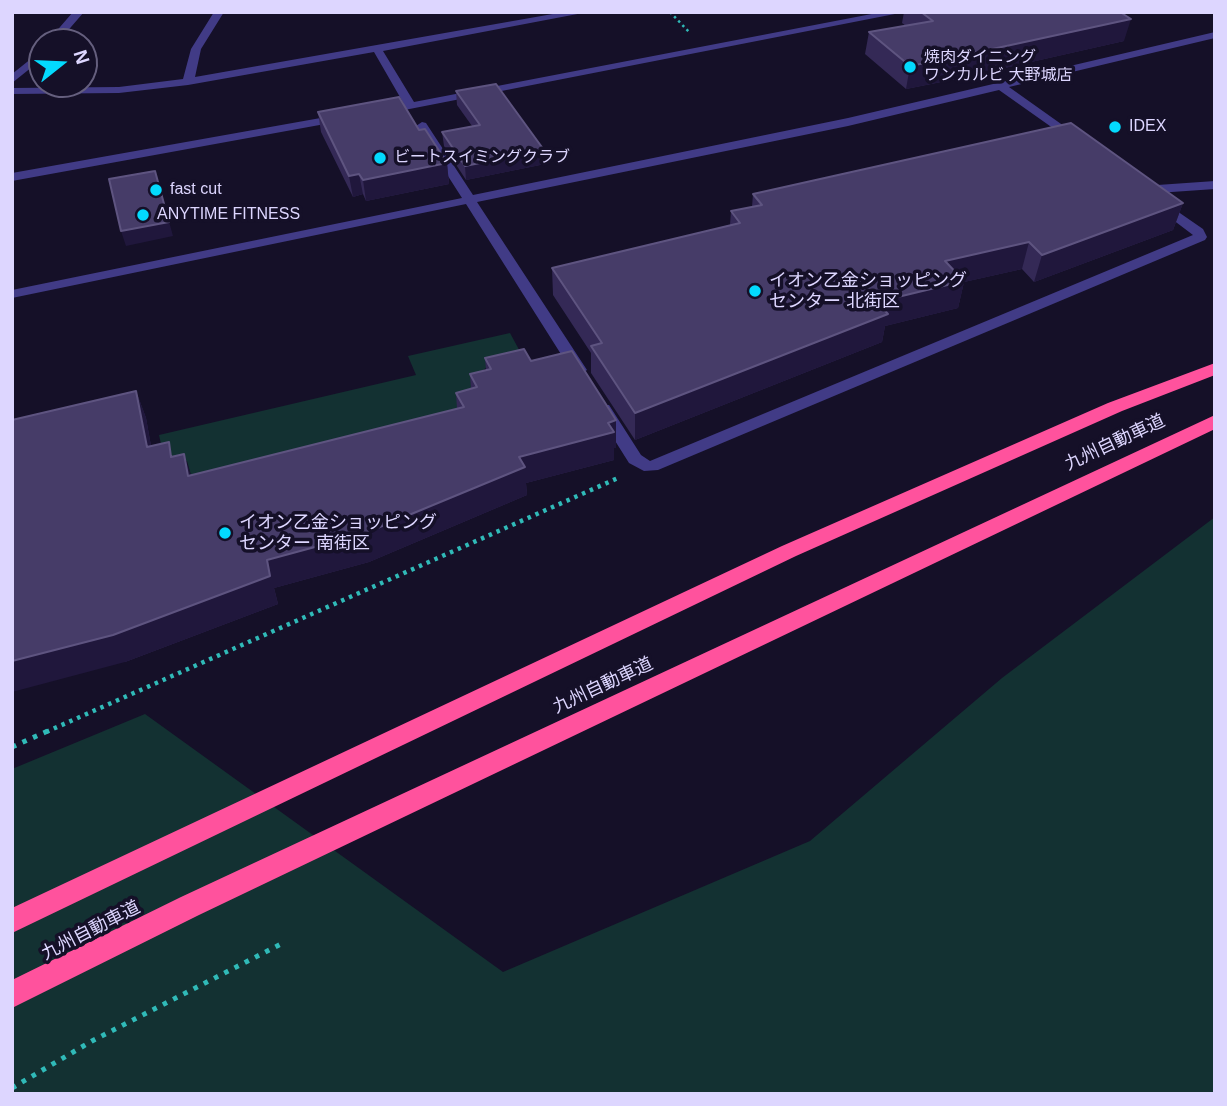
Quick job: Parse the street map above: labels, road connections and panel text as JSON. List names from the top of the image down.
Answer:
{
  "streets": {
    "highway": ["九州自動車道"]
  },
  "places": [
    "焼肉ダイニング ワンカルビ 大野城店",
    "IDEX",
    "ビートスイミングクラブ",
    "fast cut",
    "ANYTIME FITNESS",
    "イオン乙金ショッピング センター 北街区",
    "イオン乙金ショッピング センター 南街区"
  ],
  "north": "right"
}
